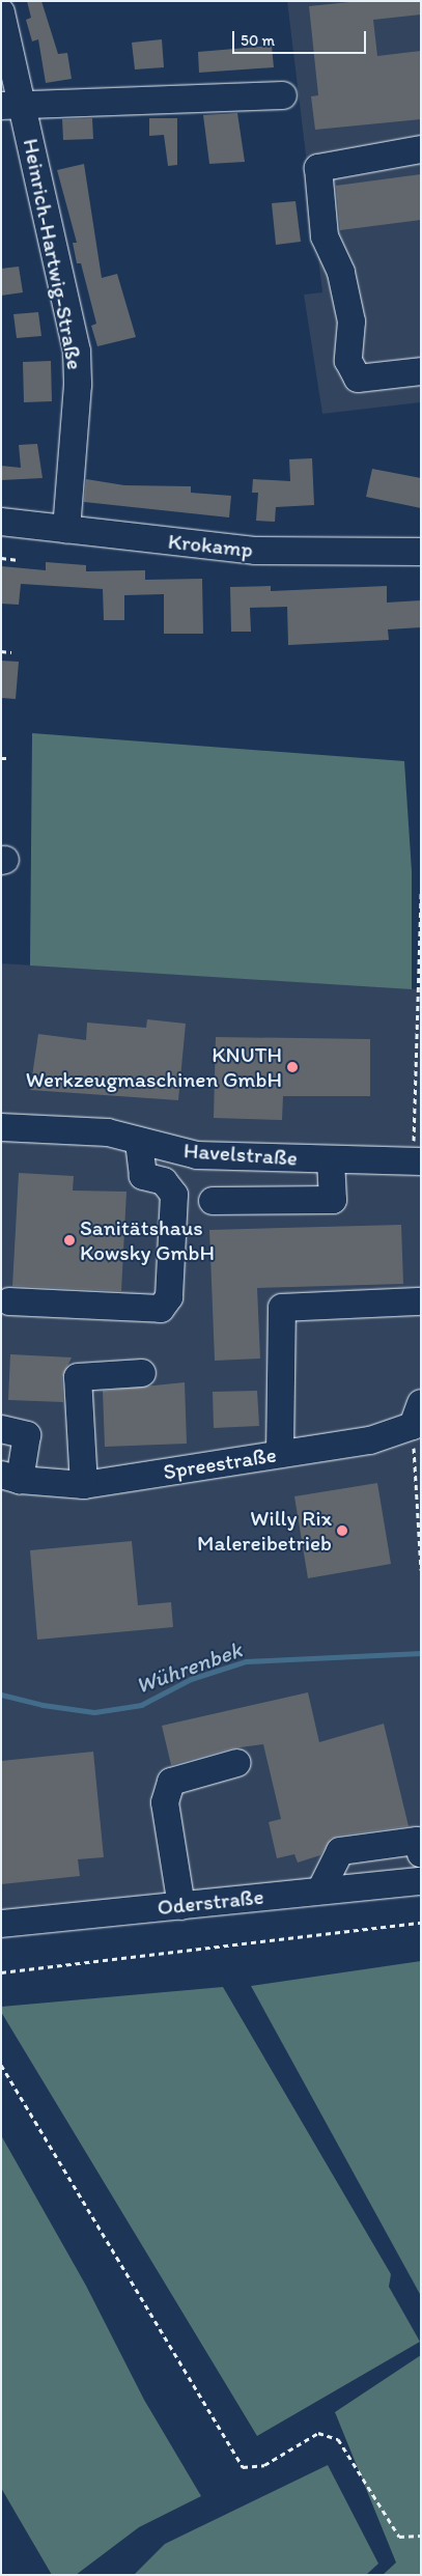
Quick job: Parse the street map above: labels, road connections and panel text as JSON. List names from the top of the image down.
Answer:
{
  "streets": {
    "street": [
      "Heinrich-Hartwig-Straße",
      "Krokamp",
      "Havelstraße",
      "Spreestraße",
      "Oderstraße"
    ]
  },
  "crossings": [
    ["Heinrich-Hartwig-Straße", "Krokamp"]
  ],
  "water": ["Wührenbek"],
  "places": ["KNUTH Werkzeugmaschinen GmbH", "Sanitätshaus Kowsky GmbH", "Willy Rix Malereibetrieb"],
  "scale_bar": "50 m"
}
